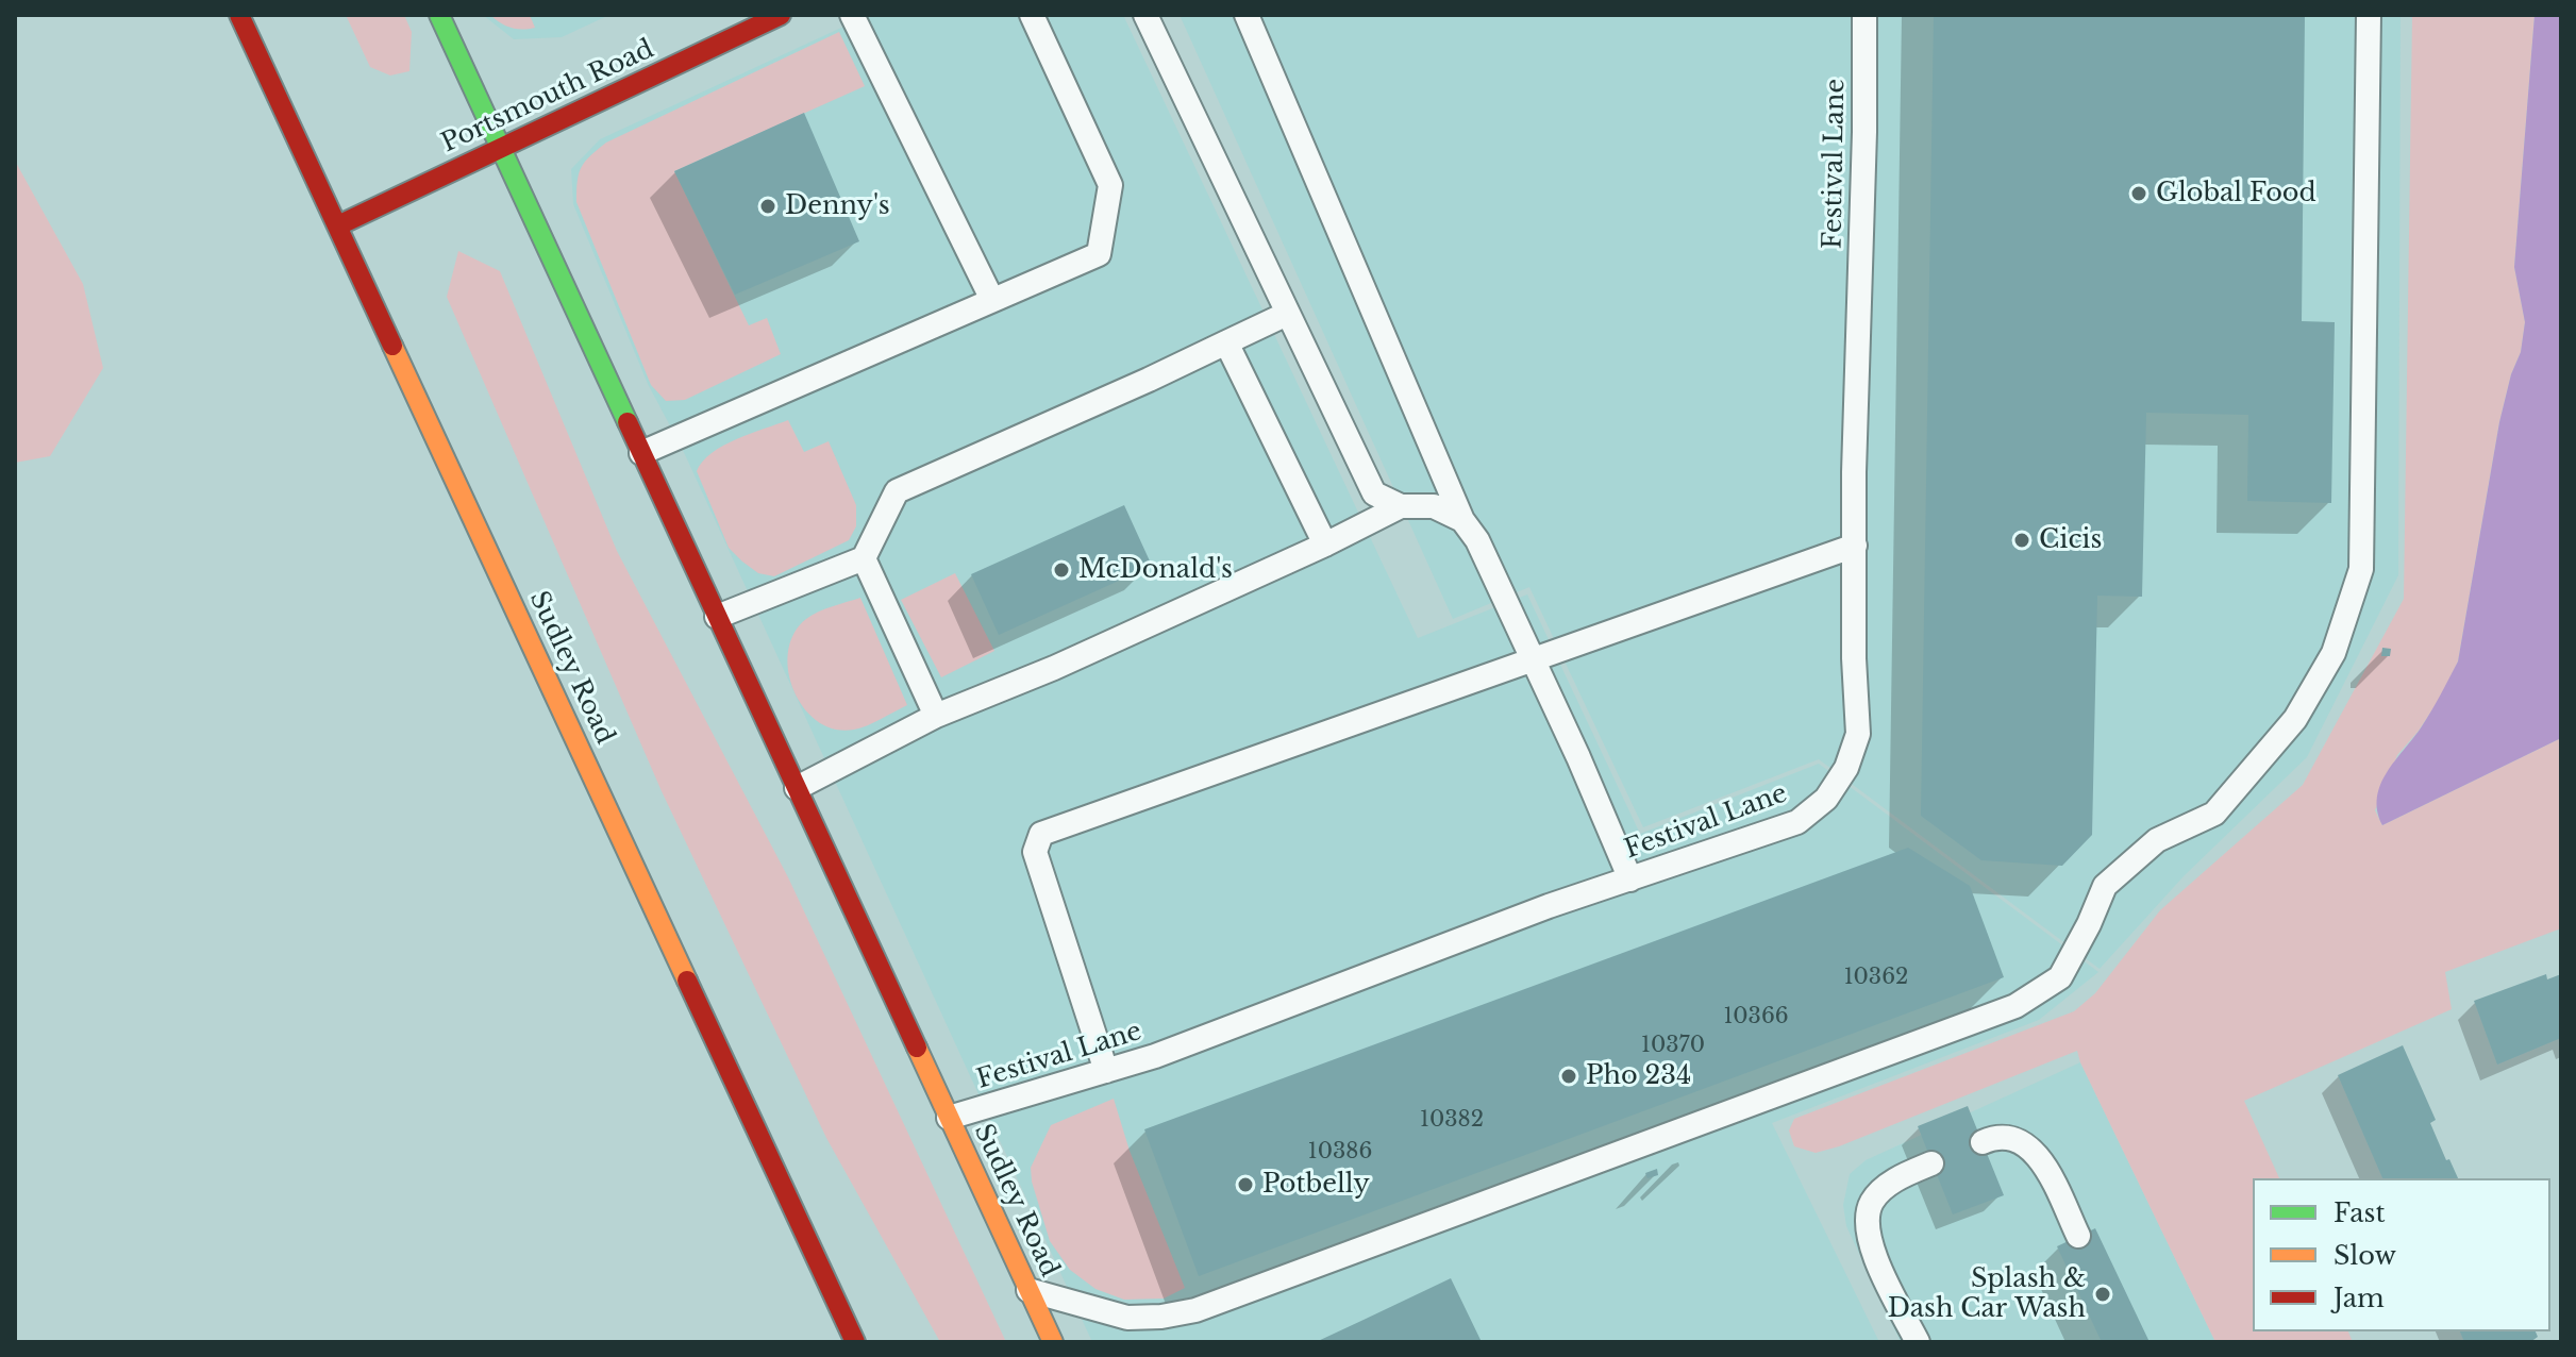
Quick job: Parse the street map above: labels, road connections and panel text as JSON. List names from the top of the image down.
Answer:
{
  "streets": {
    "main road": ["Portsmouth Road", "Sudley Road"],
    "lane": ["Festival Lane"]
  },
  "crossings": [
    ["Portsmouth Road", "Sudley Road"],
    ["Festival Lane", "Sudley Road"]
  ],
  "places": [
    "Global Food",
    "Denny's",
    "Cicis",
    "McDonald's",
    "Pho 234",
    "Potbelly",
    "Splash & Dash Car Wash"
  ],
  "house_numbers": [
    "10362",
    "10366",
    "10370",
    "10382",
    "10386"
  ],
  "legend": ["Fast", "Slow", "Jam"]
}
